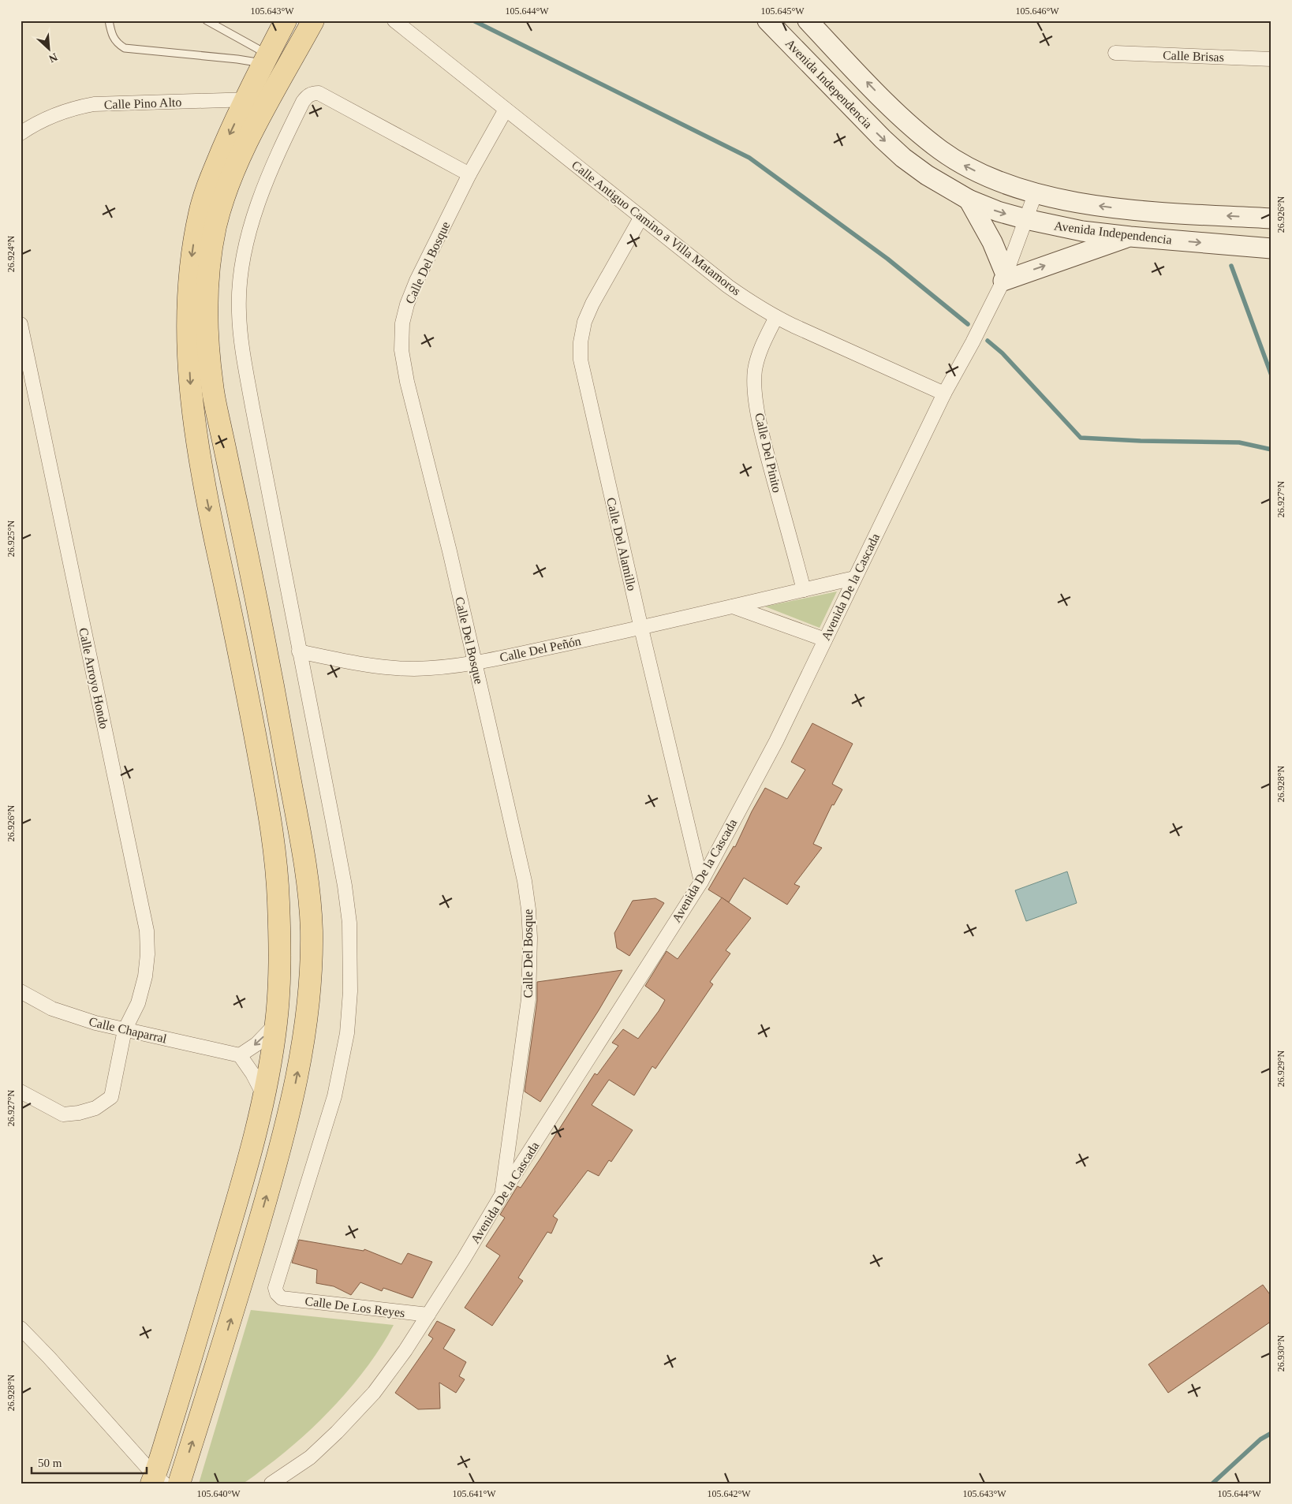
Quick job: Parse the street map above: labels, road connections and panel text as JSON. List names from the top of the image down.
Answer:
{
  "streets": {
    "main road": ["Avenida Independencia"],
    "street": [
      "Calle Brisas",
      "Calle Pino Alto",
      "Calle Antiguo Camino a Villa Matamoros",
      "Calle Del Bosque",
      "Calle Del Pinito",
      "Calle Del Alamillo",
      "Avenida De la Cascada",
      "Calle Del Peñón",
      "Calle Arroyo Hondo",
      "Calle Chaparral",
      "Calle De Los Reyes"
    ]
  },
  "crossings": [
    ["Avenida Independencia", "Avenida De la Cascada"],
    ["Calle Antiguo Camino a Villa Matamoros", "Calle Del Bosque"],
    ["Calle Antiguo Camino a Villa Matamoros", "Calle Del Pinito"],
    ["Calle Antiguo Camino a Villa Matamoros", "Calle Del Alamillo"],
    ["Calle Antiguo Camino a Villa Matamoros", "Avenida De la Cascada"],
    ["Calle Del Bosque", "Avenida De la Cascada"],
    ["Calle Del Bosque", "Calle Del Peñón"],
    ["Calle Del Pinito", "Calle Del Peñón"],
    ["Calle Del Alamillo", "Avenida De la Cascada"],
    ["Calle Del Alamillo", "Calle Del Peñón"],
    ["Avenida De la Cascada", "Calle Del Peñón"],
    ["Avenida De la Cascada", "Calle De Los Reyes"],
    ["Calle Del Peñón", "Calle De Los Reyes"],
    ["Calle Arroyo Hondo", "Calle Chaparral"]
  ],
  "scale_bar": "50 m",
  "north": "bottom right",
  "coordinates": [
    "105.643°W",
    "105.644°W",
    "105.645°W",
    "105.646°W",
    "26.926°N",
    "26.924°N",
    "26.927°N",
    "26.925°N",
    "26.928°N",
    "26.929°N",
    "26.930°N",
    "105.640°W",
    "105.641°W",
    "105.642°W"
  ]
}
